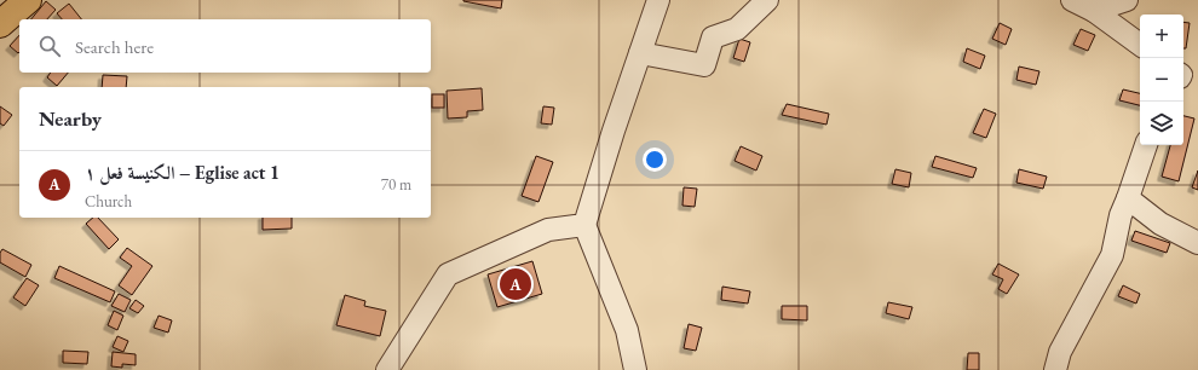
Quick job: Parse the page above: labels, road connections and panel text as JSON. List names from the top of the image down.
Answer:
{
  "page": {
    "map_buttons": ["+", "−"],
    "search": "Search here",
    "heading": "Nearby",
    "list": [
      {
        "mark": "A",
        "name": "الكنيسة فعل ۱ – Eglise act 1",
        "note": "Church",
        "value": "70 m"
      }
    ],
    "pins": "A"
  }
}
